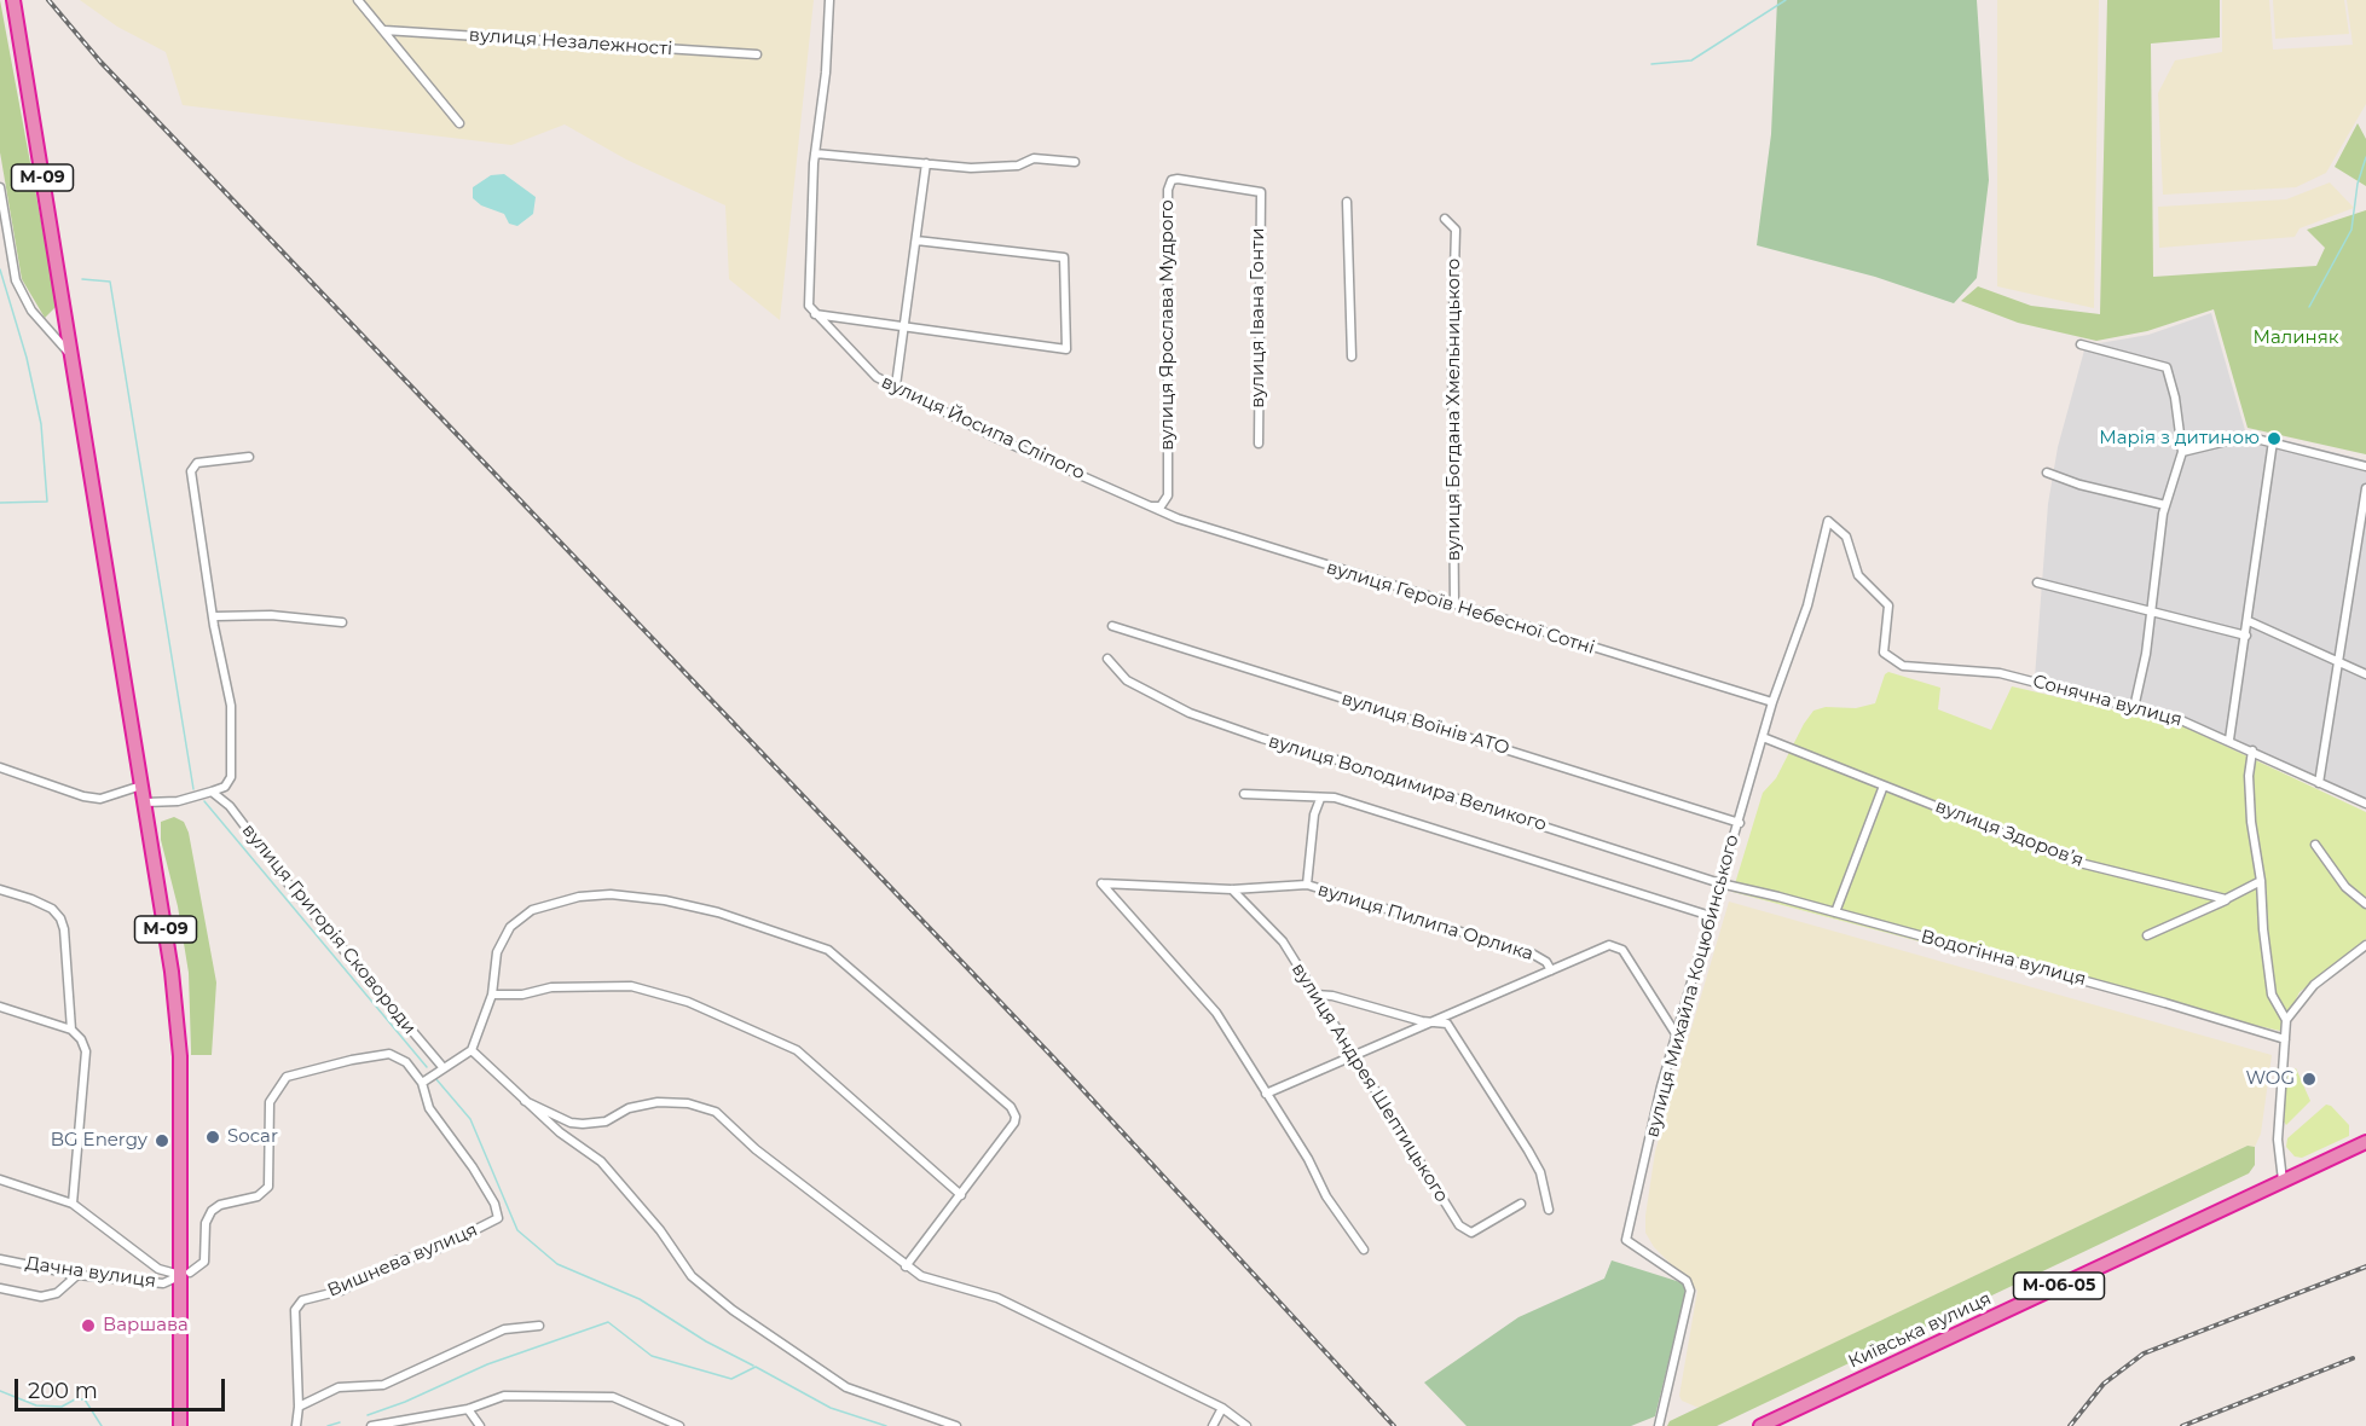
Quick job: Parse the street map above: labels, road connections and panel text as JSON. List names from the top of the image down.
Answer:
{
  "streets": {
    "highway": ["М-09", "М-06-05", "Київська вулиця"],
    "street": [
      "вулиця Незалежності",
      "вулиця Івана Гонти",
      "вулиця Ярослава Мудрого",
      "вулиця Богдана Хмельницького",
      "вулиця Йосипа Сліпого",
      "вулиця Героїв Небесної Сотні",
      "Сонячна вулиця",
      "вулиця Воїнів АТО",
      "вулиця Володимира Великого",
      "вулиця Здоровʼя",
      "вулиця Пилипа Орлика",
      "вулиця Григорія Сковороди",
      "Водогінна вулиця",
      "вулиця Михайла Коцюбинського",
      "вулиця Андрея Шептицького",
      "Вишнева вулиця",
      "Дачна вулиця"
    ]
  },
  "crossings": [
    ["М-09", "Дачна вулиця"],
    ["вулиця Івана Гонти", "вулиця Ярослава Мудрого"],
    ["вулиця Ярослава Мудрого", "вулиця Йосипа Сліпого"],
    ["вулиця Ярослава Мудрого", "вулиця Героїв Небесної Сотні"],
    ["вулиця Богдана Хмельницького", "вулиця Героїв Небесної Сотні"],
    ["вулиця Йосипа Сліпого", "вулиця Героїв Небесної Сотні"],
    ["вулиця Героїв Небесної Сотні", "вулиця Михайла Коцюбинського"],
    ["Сонячна вулиця", "вулиця Михайла Коцюбинського"],
    ["вулиця Воїнів АТО", "вулиця Михайла Коцюбинського"],
    ["вулиця Володимира Великого", "вулиця Пилипа Орлика"],
    ["вулиця Володимира Великого", "Водогінна вулиця"],
    ["вулиця Володимира Великого", "вулиця Михайла Коцюбинського"],
    ["вулиця Здоровʼя", "вулиця Михайла Коцюбинського"],
    ["вулиця Пилипа Орлика", "вулиця Михайла Коцюбинського"],
    ["Водогінна вулиця", "вулиця Михайла Коцюбинського"],
    ["М-06-05", "Київська вулиця"]
  ],
  "parks": ["Малиняк"],
  "places": [
    "Марія з дитиною",
    "WOG",
    "Socar",
    "BG Energy",
    "Варшава"
  ],
  "scale_bar": "200 m"
}
